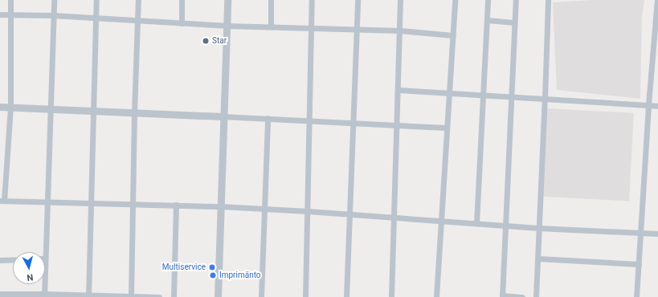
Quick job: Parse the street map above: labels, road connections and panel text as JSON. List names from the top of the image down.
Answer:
{
  "places": ["Star", "Multiservice", "Imprimänto"],
  "north": "bottom"
}
